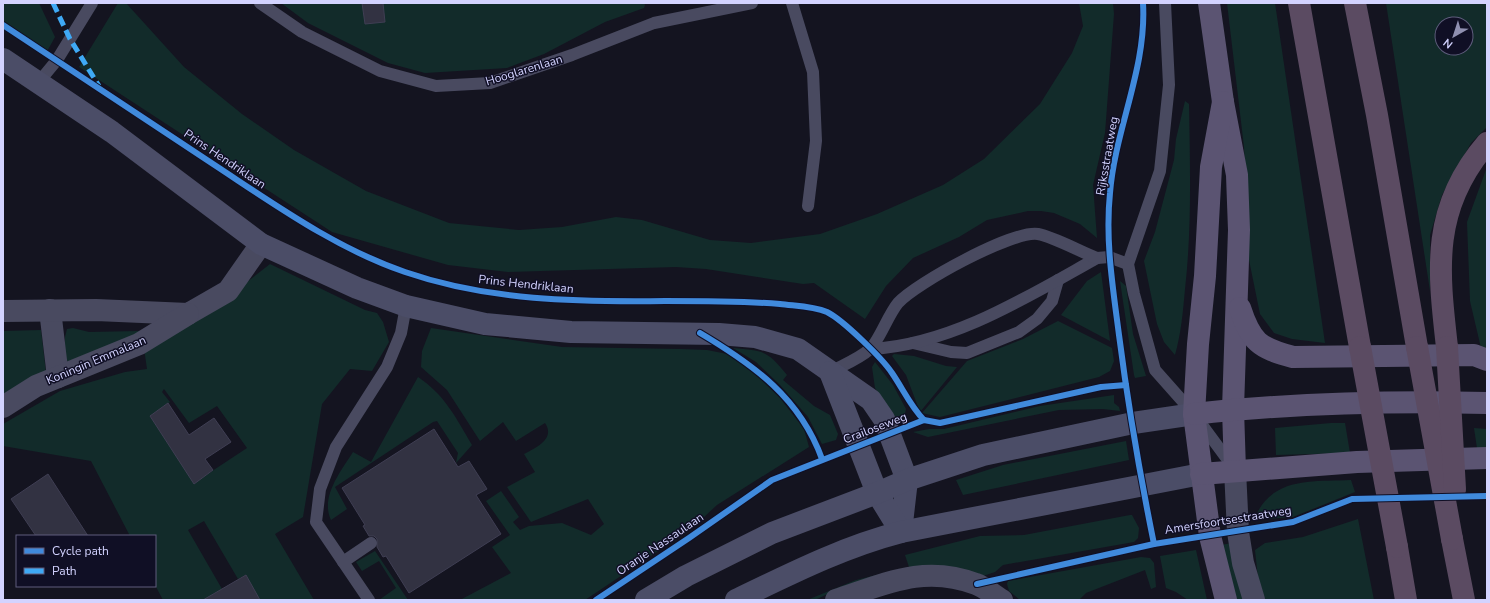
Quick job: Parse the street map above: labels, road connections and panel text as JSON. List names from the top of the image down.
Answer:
{
  "streets": {
    "main road": ["Amersfoortsestraatweg"],
    "street": ["Koningin Emmalaan"],
    "lane": ["Hooglarenlaan"],
    "cycle path": ["Rijksstraatweg", "Prins Hendriklaan", "Crailoseweg"]
  },
  "legend": ["Cycle path", "Path"],
  "north": "bottom left"
}
